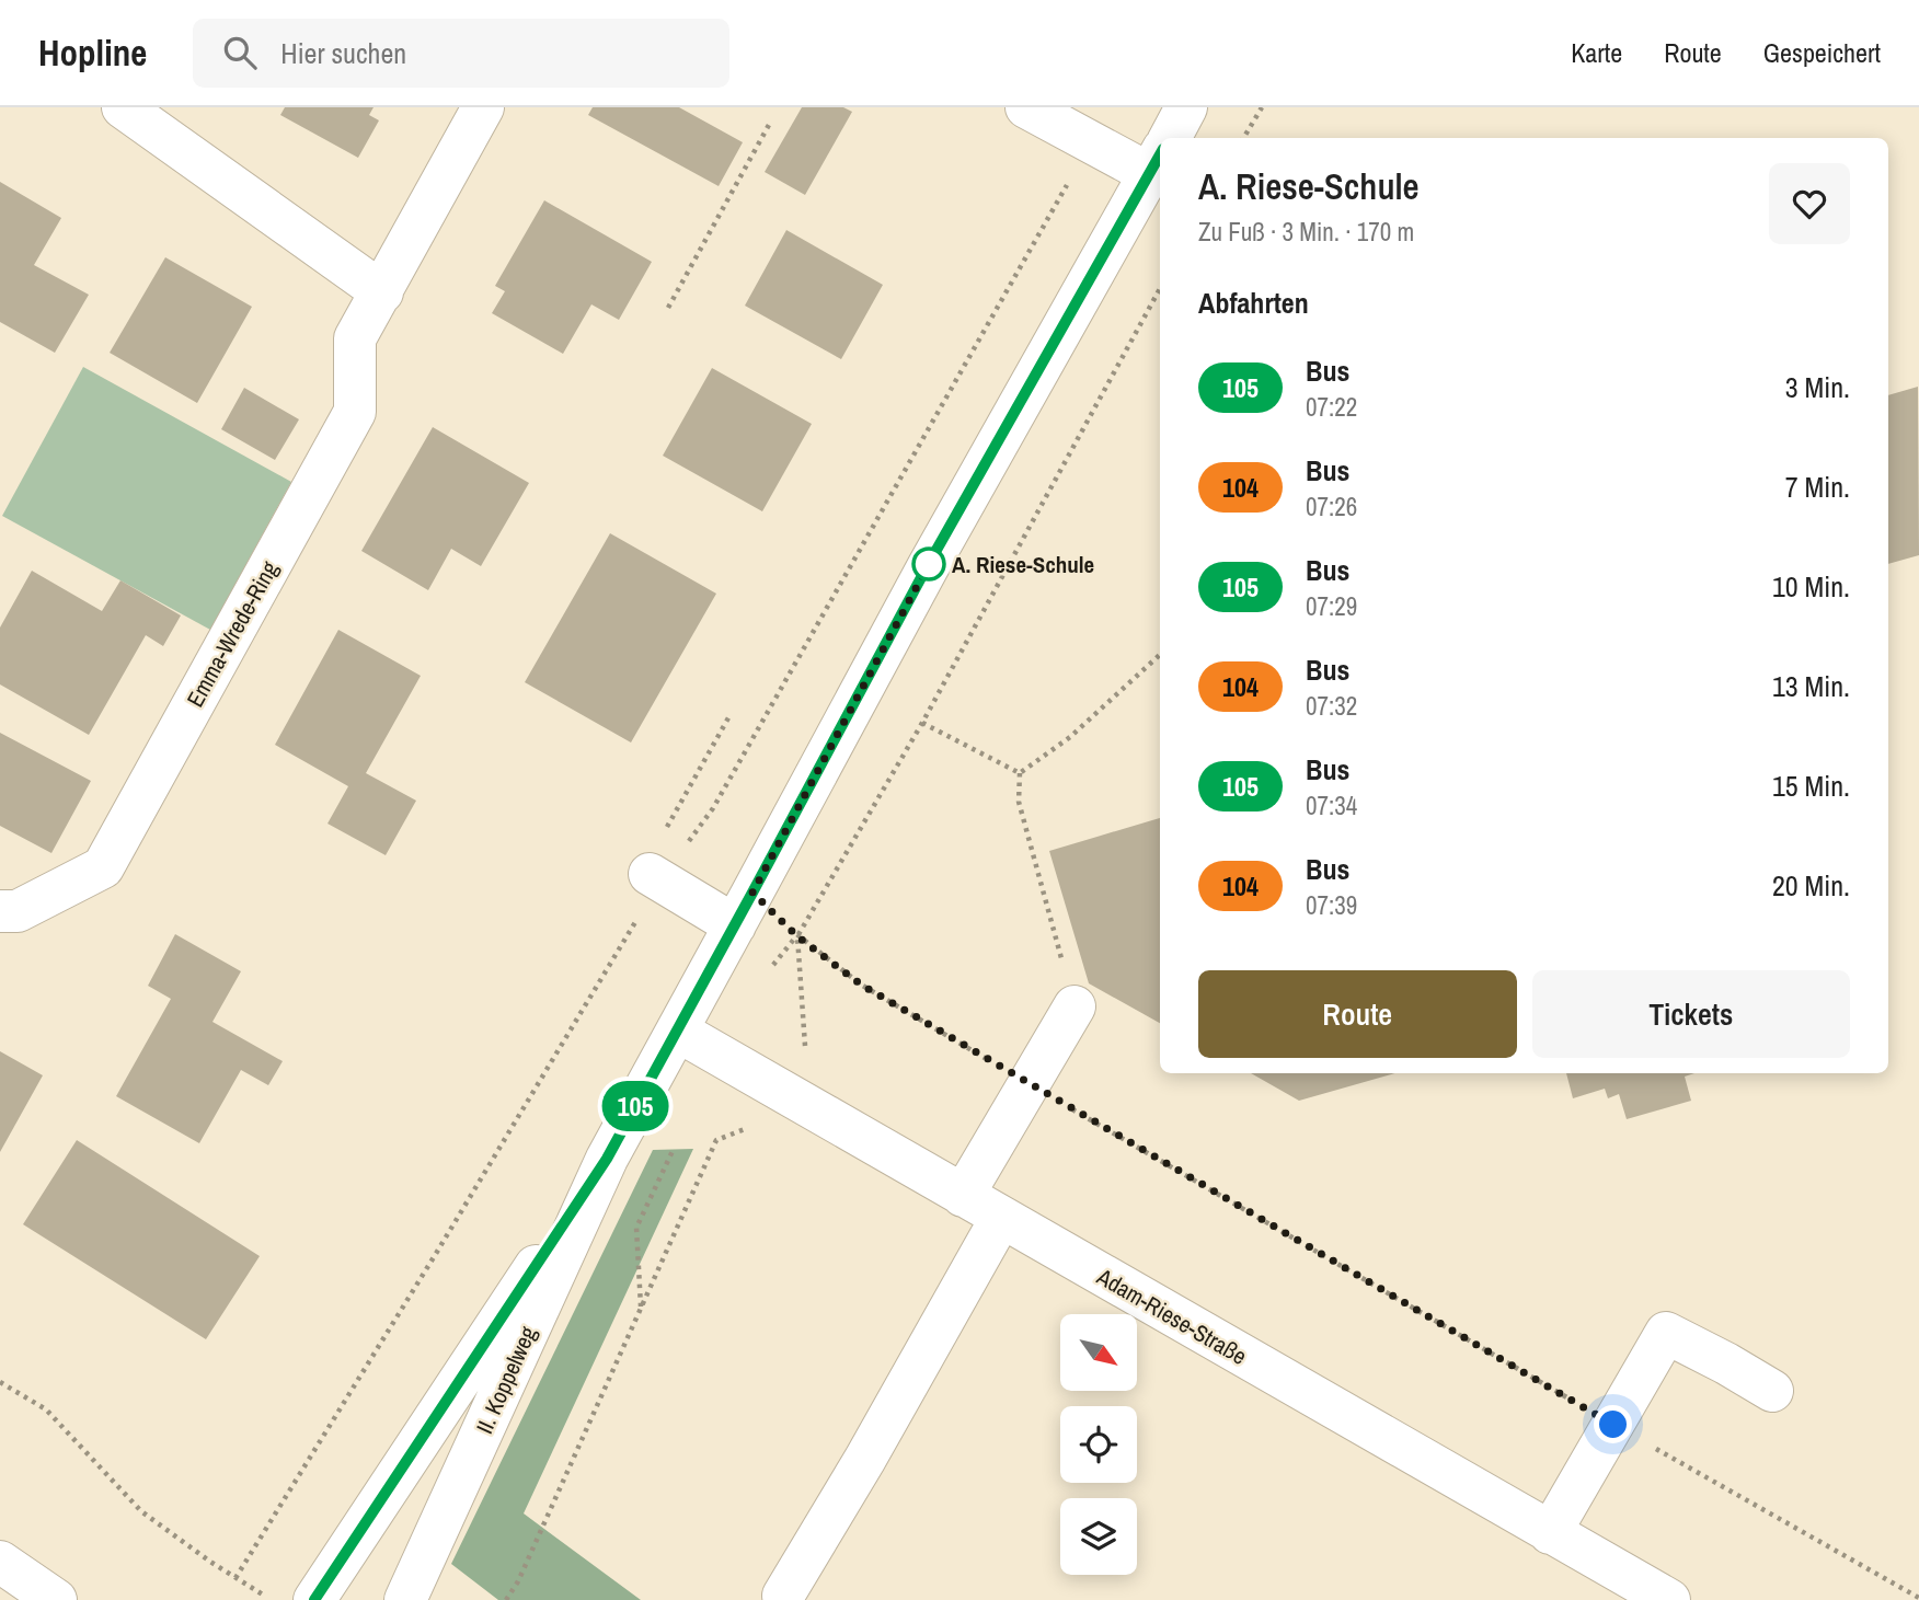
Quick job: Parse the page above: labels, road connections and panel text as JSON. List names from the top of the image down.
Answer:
{
  "streets": {
    "street": ["Emma-Wrede-Ring", "Adam-Riese-Straße", "II. Koppelweg"]
  },
  "crossings": [
    ["Adam-Riese-Straße", "II. Koppelweg"]
  ],
  "places": ["A. Riese-Schule"],
  "lines": ["bus line 105"],
  "north": "bottom right",
  "page": {
    "header": "Hopline",
    "search": "Hier suchen",
    "nav": ["Karte", "Route", "Gespeichert"],
    "on_map": "105",
    "heading": [
      ["A. Riese-Schule", "Zu Fuß · 3 Min. · 170 m"],
      "Abfahrten"
    ],
    "list": [
      {
        "mark": "105",
        "name": "Bus",
        "note": "07:22",
        "value": "3 Min."
      },
      {
        "mark": "104",
        "name": "Bus",
        "note": "07:26",
        "value": "7 Min."
      },
      {
        "mark": "105",
        "name": "Bus",
        "note": "07:29",
        "value": "10 Min."
      },
      {
        "mark": "104",
        "name": "Bus",
        "note": "07:32",
        "value": "13 Min."
      },
      {
        "mark": "105",
        "name": "Bus",
        "note": "07:34",
        "value": "15 Min."
      },
      {
        "mark": "104",
        "name": "Bus",
        "note": "07:39",
        "value": "20 Min."
      }
    ],
    "buttons": ["Route", "Tickets"]
  }
}
